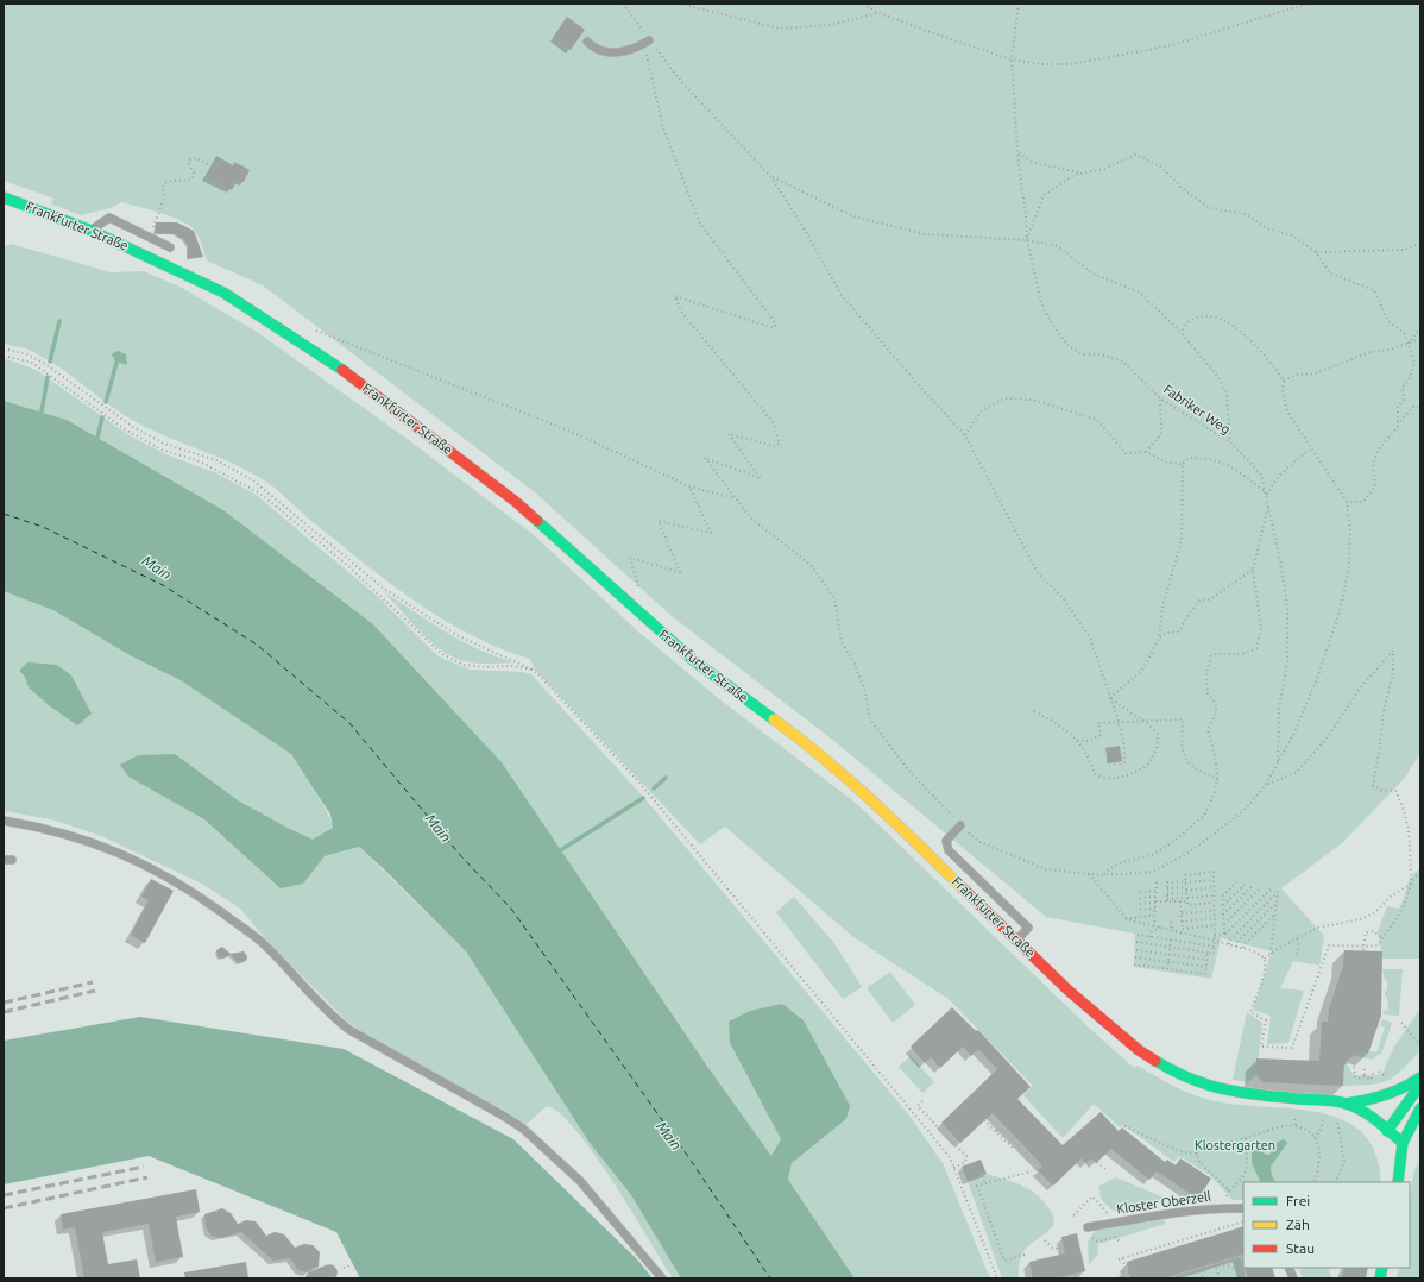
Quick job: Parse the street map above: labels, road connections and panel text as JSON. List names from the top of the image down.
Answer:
{
  "streets": {
    "main road": ["Frankfurter Straße"],
    "lane": ["Kloster Oberzell"],
    "path": ["Fabriker Weg"]
  },
  "water": ["Main"],
  "parks": ["Klostergarten"],
  "legend": ["Frei", "Zäh", "Stau"]
}
